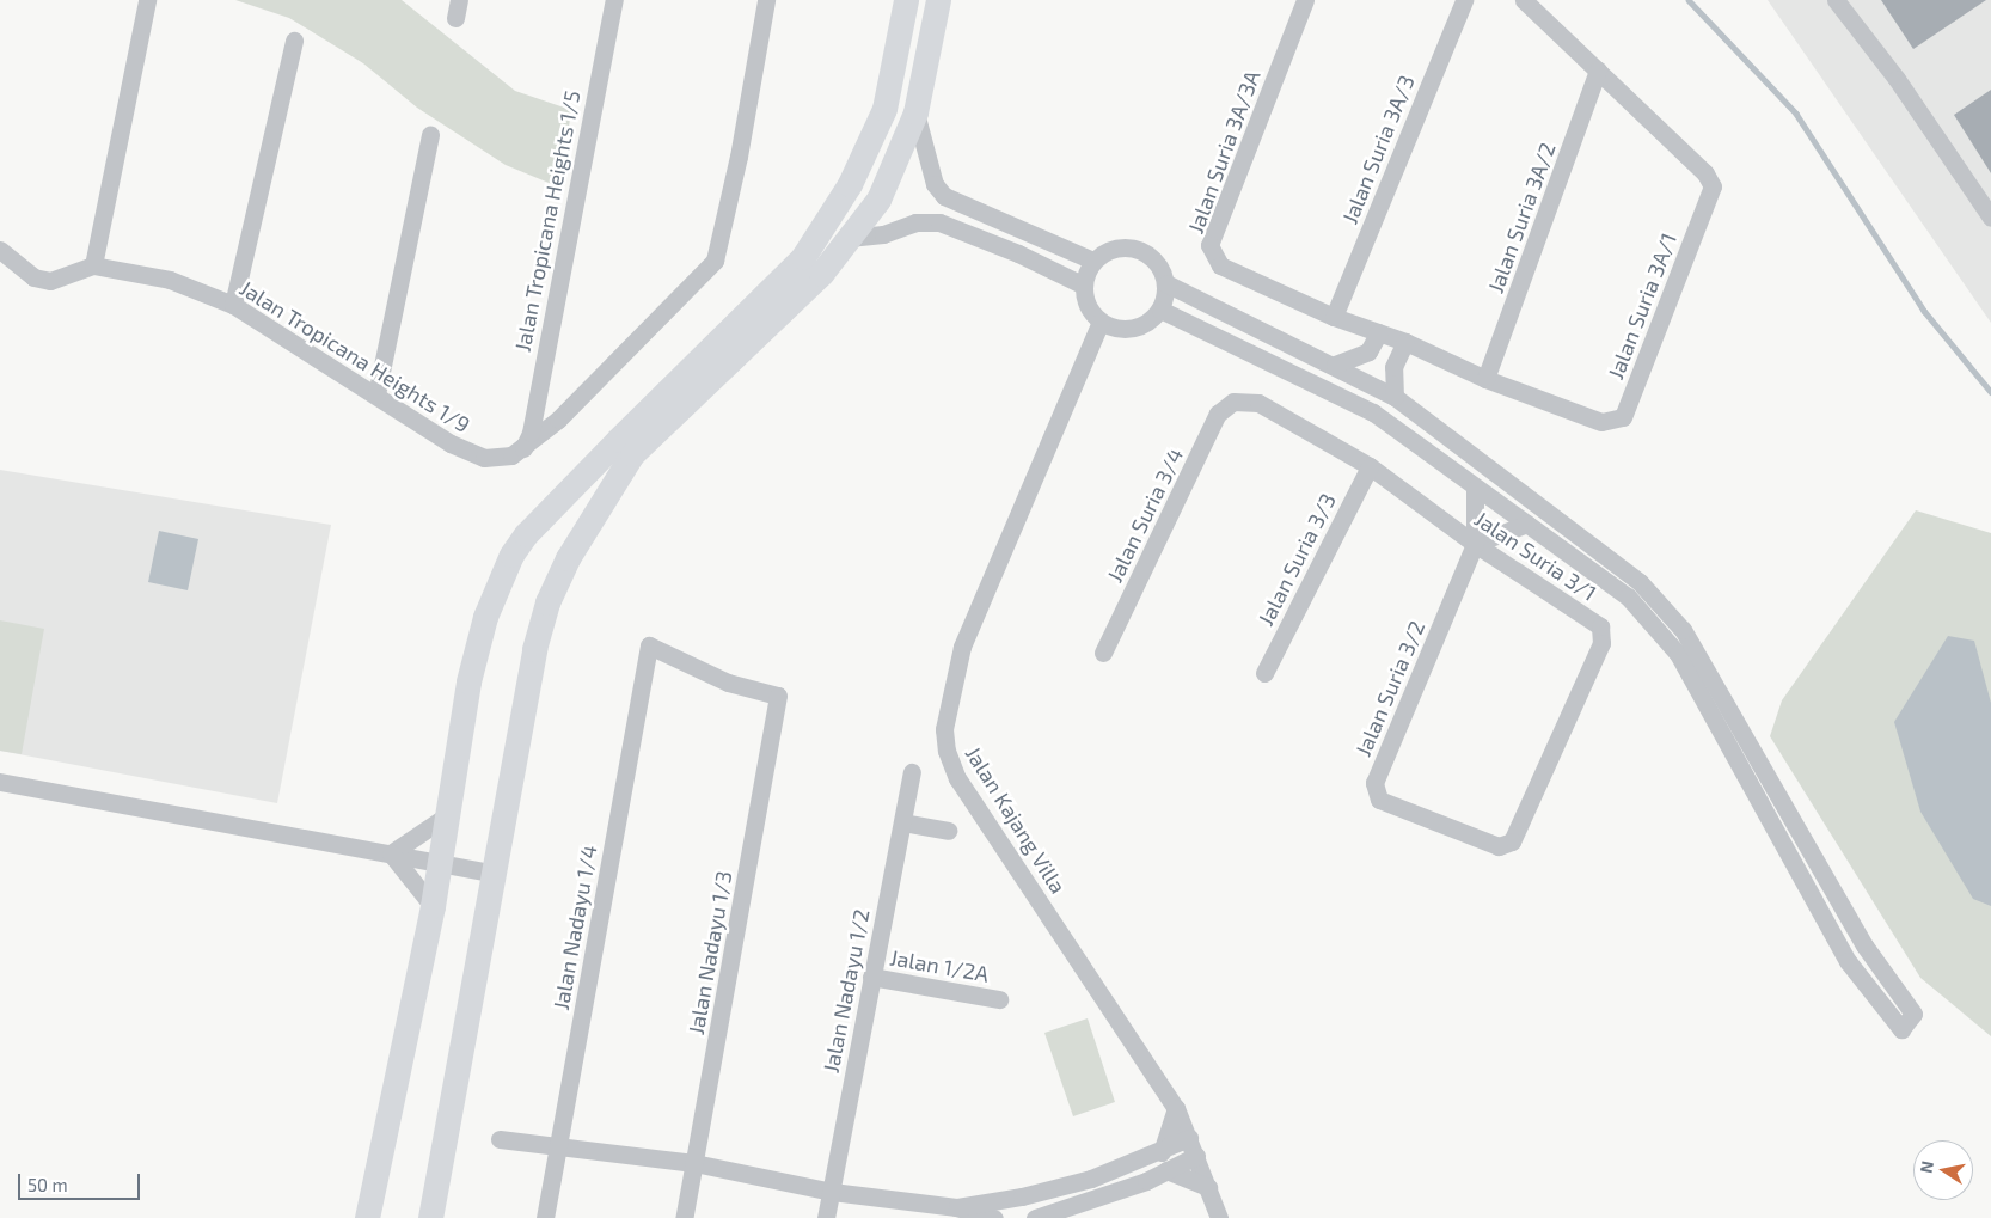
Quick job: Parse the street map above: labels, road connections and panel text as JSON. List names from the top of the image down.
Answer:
{
  "streets": {
    "street": [
      "Jalan Suria 3A/3",
      "Jalan Suria 3A/3A",
      "Jalan Suria 3A/2",
      "Jalan Tropicana Heights 1/5",
      "Jalan Suria 3A/1",
      "Jalan Tropicana Heights 1/9",
      "Jalan Suria 3/4",
      "Jalan Suria 3/1",
      "Jalan Suria 3/3",
      "Jalan Suria 3/2",
      "Jalan Kajang Villa",
      "Jalan Nadayu 1/4",
      "Jalan Nadayu 1/3",
      "Jalan 1/2A",
      "Jalan Nadayu 1/2"
    ]
  },
  "crossings": [
    ["Jalan Suria 3A/3", "Jalan Suria 3A/3A"],
    ["Jalan Suria 3A/3A", "Jalan Suria 3A/1"],
    ["Jalan Suria 3A/2", "Jalan Suria 3A/1"],
    ["Jalan Tropicana Heights 1/5", "Jalan Tropicana Heights 1/9"],
    ["Jalan Suria 3/4", "Jalan Suria 3/1"],
    ["Jalan Suria 3/1", "Jalan Suria 3/3"],
    ["Jalan Suria 3/1", "Jalan Suria 3/2"],
    ["Jalan Nadayu 1/4", "Jalan Nadayu 1/3"],
    ["Jalan 1/2A", "Jalan Nadayu 1/2"]
  ],
  "scale_bar": "50 m",
  "north": "left"
}
